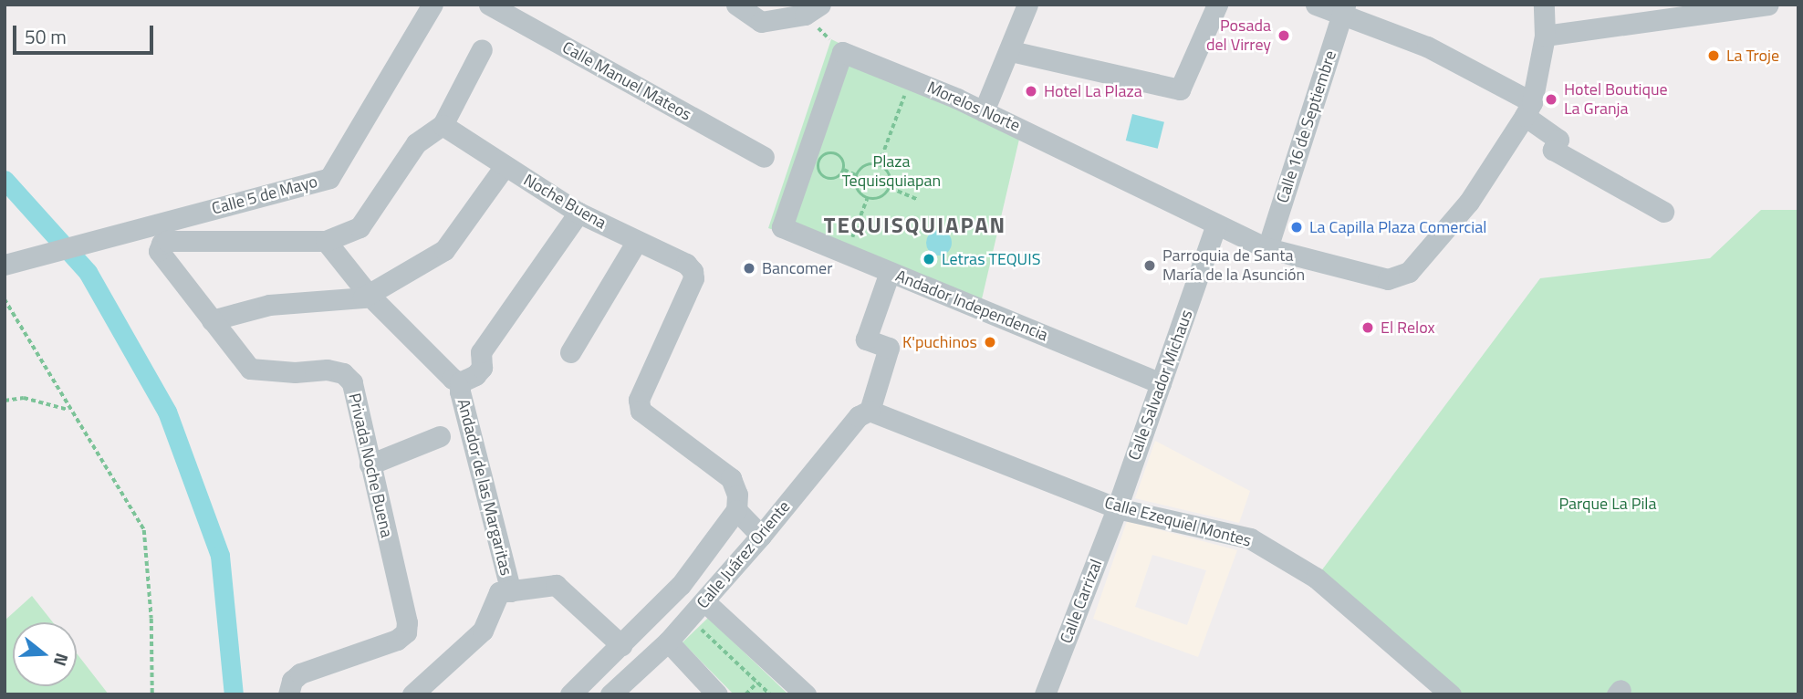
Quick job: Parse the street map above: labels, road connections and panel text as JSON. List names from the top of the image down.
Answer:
{
  "streets": {
    "street": [
      "Calle Manuel Mateos",
      "Morelos Norte",
      "Calle 16 de Septiembre",
      "Calle 5 de Mayo",
      "Noche Buena",
      "Andador Independencia",
      "Calle Salvador Michaus",
      "Privada Noche Buena",
      "Andador de las Margaritas",
      "Calle Ezequiel Montes",
      "Calle Juárez Oriente",
      "Calle Carrizal"
    ]
  },
  "crossings": [
    ["Morelos Norte", "Calle 16 de Septiembre"],
    ["Morelos Norte", "Andador Independencia"],
    ["Morelos Norte", "Calle Salvador Michaus"],
    ["Andador Independencia", "Calle Salvador Michaus"],
    ["Calle Salvador Michaus", "Calle Ezequiel Montes"],
    ["Calle Salvador Michaus", "Calle Carrizal"],
    ["Calle Ezequiel Montes", "Calle Juárez Oriente"],
    ["Calle Ezequiel Montes", "Calle Carrizal"]
  ],
  "districts": ["TEQUISQUIAPAN"],
  "parks": ["Plaza Tequisquiapan", "Parque La Pila"],
  "places": [
    "Posada del Virrey",
    "La Troje",
    "Hotel La Plaza",
    "Hotel Boutique La Granja",
    "La Capilla Plaza Comercial",
    "Letras TEQUIS",
    "Parroquia de Santa María de la Asunción",
    "Bancomer",
    "El Relox",
    "K'puchinos"
  ],
  "scale_bar": "50 m",
  "north": "right"
}
